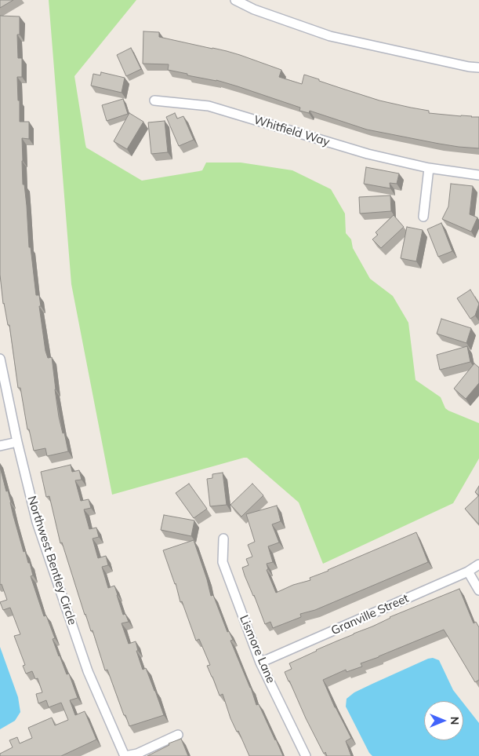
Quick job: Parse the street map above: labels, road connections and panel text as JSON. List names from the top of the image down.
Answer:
{
  "streets": {
    "street": [
      "Whitfield Way",
      "Northwest Bentley Circle",
      "Granville Street",
      "Lismore Lane"
    ]
  },
  "crossings": [
    ["Granville Street", "Lismore Lane"]
  ],
  "north": "right"
}
